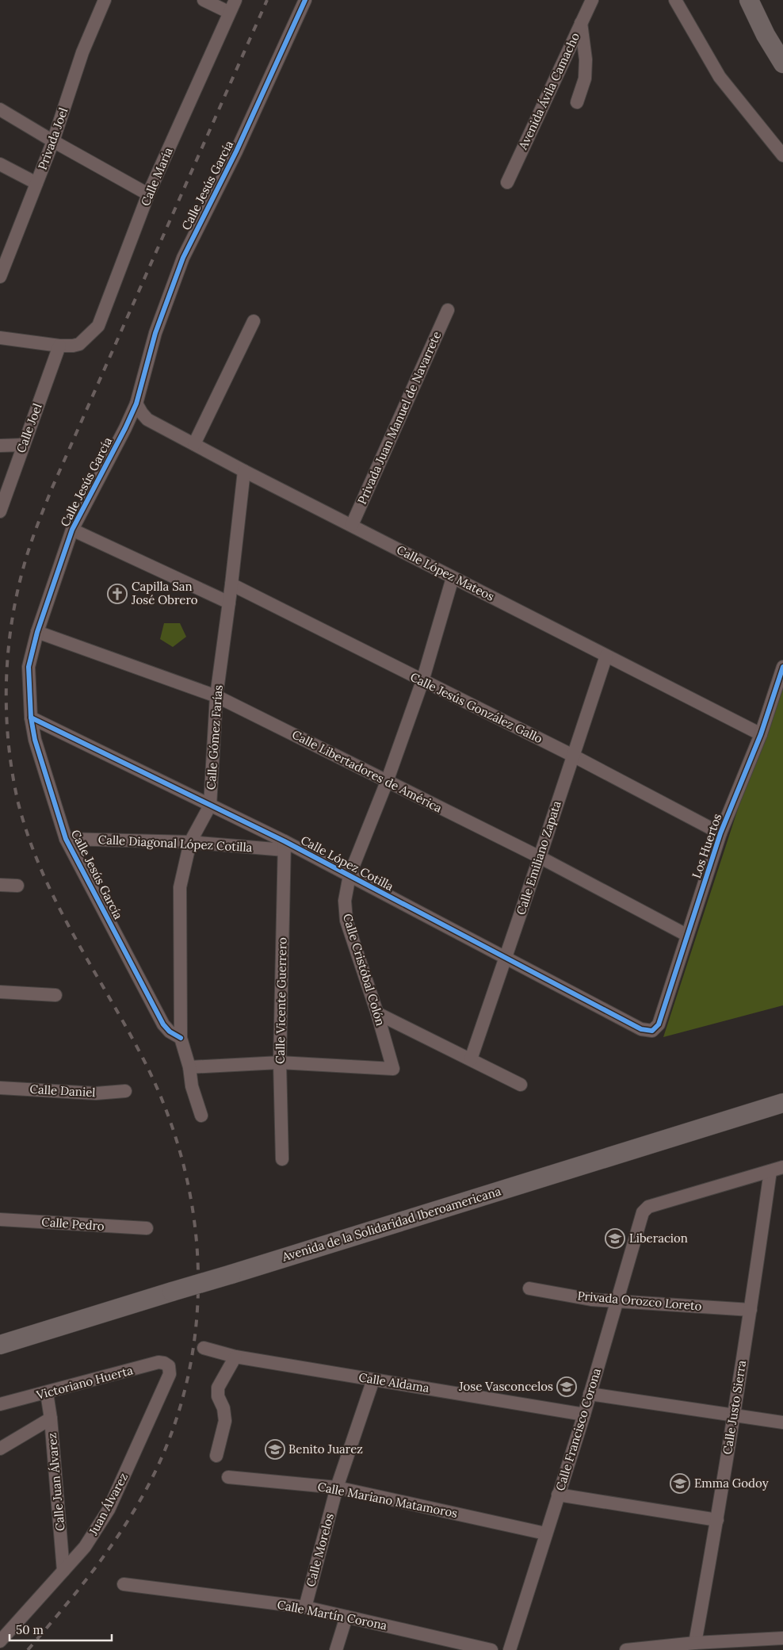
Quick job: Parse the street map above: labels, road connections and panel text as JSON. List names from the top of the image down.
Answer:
{
  "streets": {
    "highway": ["Avenida de la Solidaridad Iberoamericana"],
    "street": [
      "Avenida Ávila Camacho",
      "Privada Joel",
      "Calle María",
      "Calle Jesús García",
      "Privada Juan Manuel de Navarrete",
      "Calle Joel",
      "Calle López Mateos",
      "Calle Jesús González Gallo",
      "Calle Gómez Farías",
      "Calle Libertadores de América",
      "Calle Diagonal López Cotilla",
      "Los Huertos",
      "Calle Emiliano Zapata",
      "Calle López Cotilla",
      "Calle Cristóbal Colón",
      "Calle Vicente Guerrero",
      "Calle Daniel",
      "Calle Pedro",
      "Privada Orozco Loreto",
      "Victoriano Huerta",
      "Calle Aldama",
      "Calle Justo Sierra",
      "Calle Francisco Corona",
      "Calle Juan Álvarez",
      "Calle Mariano Matamoros",
      "Juan Álvarez",
      "Calle Morelos",
      "Calle Martín Corona"
    ]
  },
  "crossings": [
    ["Calle María", "Calle Joel"],
    ["Calle Jesús García", "Calle López Mateos"],
    ["Calle Jesús García", "Calle Gómez Farías"],
    ["Calle Jesús García", "Calle Libertadores de América"],
    ["Calle Jesús García", "Calle Diagonal López Cotilla"],
    ["Calle Jesús García", "Calle López Cotilla"],
    ["Privada Juan Manuel de Navarrete", "Calle López Mateos"],
    ["Calle López Mateos", "Calle Gómez Farías"],
    ["Calle López Mateos", "Los Huertos"],
    ["Calle López Mateos", "Calle Emiliano Zapata"],
    ["Calle López Mateos", "Calle Cristóbal Colón"],
    ["Calle Jesús González Gallo", "Calle Gómez Farías"],
    ["Calle Jesús González Gallo", "Los Huertos"],
    ["Calle Jesús González Gallo", "Calle Emiliano Zapata"],
    ["Calle Jesús González Gallo", "Calle Cristóbal Colón"],
    ["Calle Gómez Farías", "Calle Libertadores de América"],
    ["Calle Gómez Farías", "Calle Diagonal López Cotilla"],
    ["Calle Gómez Farías", "Calle López Cotilla"],
    ["Calle Libertadores de América", "Los Huertos"],
    ["Calle Libertadores de América", "Calle Emiliano Zapata"],
    ["Calle Libertadores de América", "Calle Cristóbal Colón"],
    ["Calle Diagonal López Cotilla", "Calle López Cotilla"],
    ["Calle Diagonal López Cotilla", "Calle Vicente Guerrero"],
    ["Los Huertos", "Calle López Cotilla"],
    ["Calle Emiliano Zapata", "Calle López Cotilla"],
    ["Calle López Cotilla", "Calle Cristóbal Colón"],
    ["Calle López Cotilla", "Calle Vicente Guerrero"],
    ["Calle Cristóbal Colón", "Calle Vicente Guerrero"],
    ["Privada Orozco Loreto", "Calle Justo Sierra"],
    ["Privada Orozco Loreto", "Calle Francisco Corona"],
    ["Victoriano Huerta", "Calle Juan Álvarez"],
    ["Victoriano Huerta", "Juan Álvarez"],
    ["Calle Aldama", "Calle Francisco Corona"],
    ["Calle Aldama", "Calle Morelos"],
    ["Calle Justo Sierra", "Calle Francisco Corona"],
    ["Calle Francisco Corona", "Calle Mariano Matamoros"],
    ["Calle Juan Álvarez", "Juan Álvarez"],
    ["Calle Mariano Matamoros", "Calle Morelos"],
    ["Calle Morelos", "Calle Martín Corona"]
  ],
  "places": {
    "church": ["Capilla San José Obrero"],
    "school or university": [
      "Liberacion",
      "Jose Vasconcelos",
      "Benito Juarez",
      "Emma Godoy"
    ]
  },
  "scale_bar": "50 m"
}
